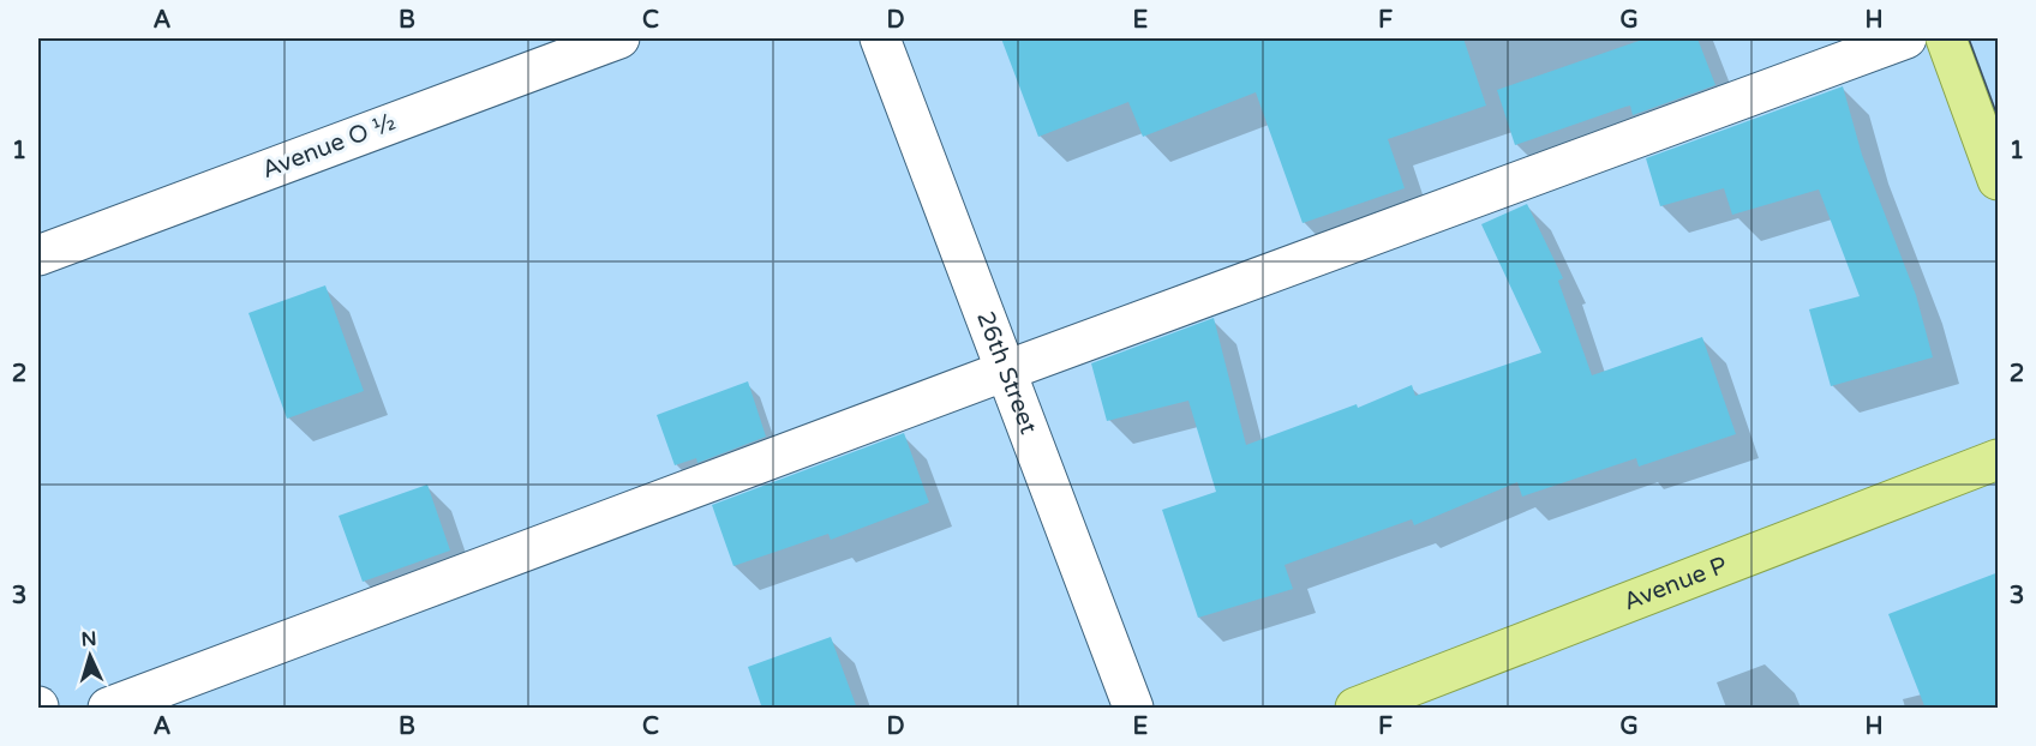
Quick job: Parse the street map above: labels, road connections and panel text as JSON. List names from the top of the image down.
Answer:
{
  "streets": {
    "main road": ["Avenue P"],
    "street": ["Avenue O ½", "26th Street"]
  },
  "north": "top",
  "grid": {
    "columns": [
      "A",
      "B",
      "C",
      "D",
      "E",
      "F",
      "G",
      "H"
    ],
    "rows": ["1", "2", "3"]
  }
}
